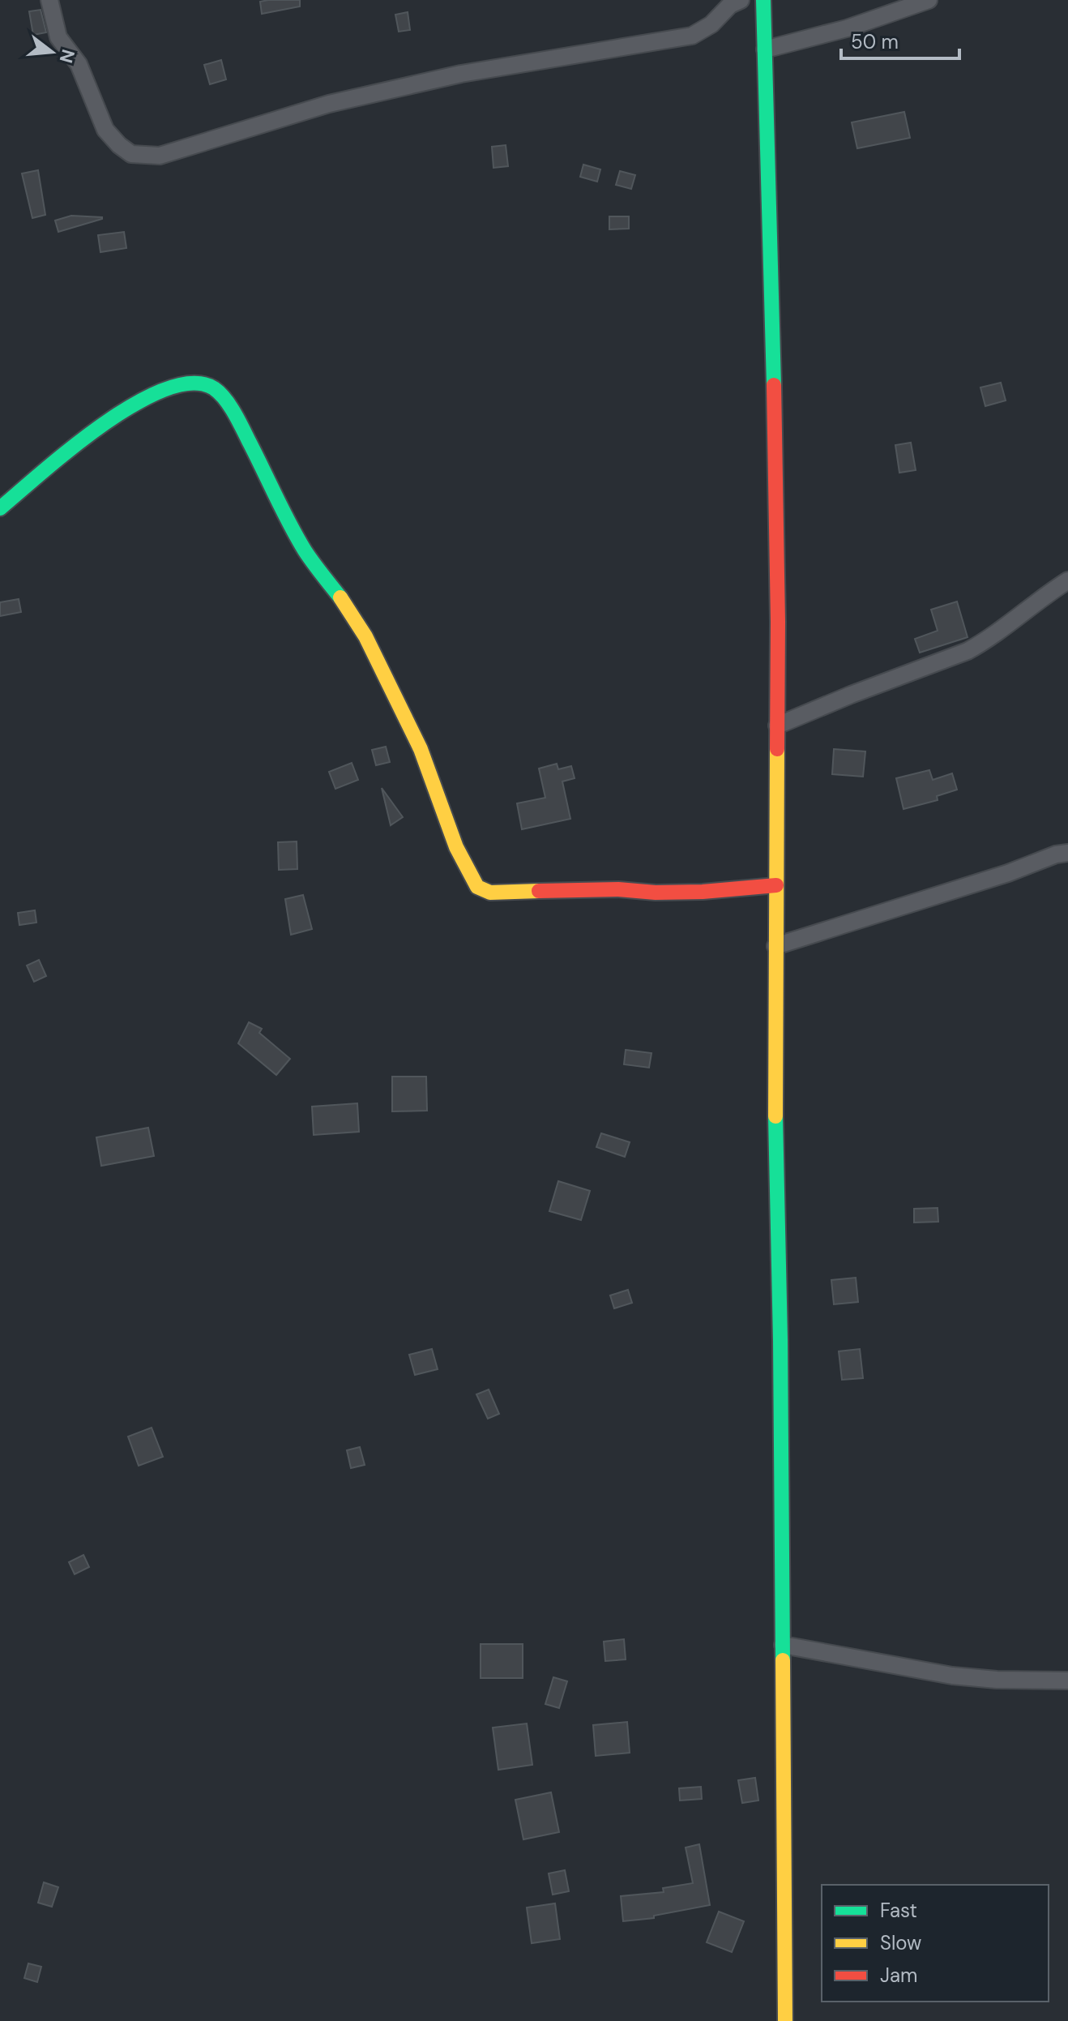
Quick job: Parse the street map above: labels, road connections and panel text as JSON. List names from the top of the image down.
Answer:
{
  "legend": ["Fast", "Slow", "Jam"],
  "scale_bar": "50 m",
  "north": "right"
}
